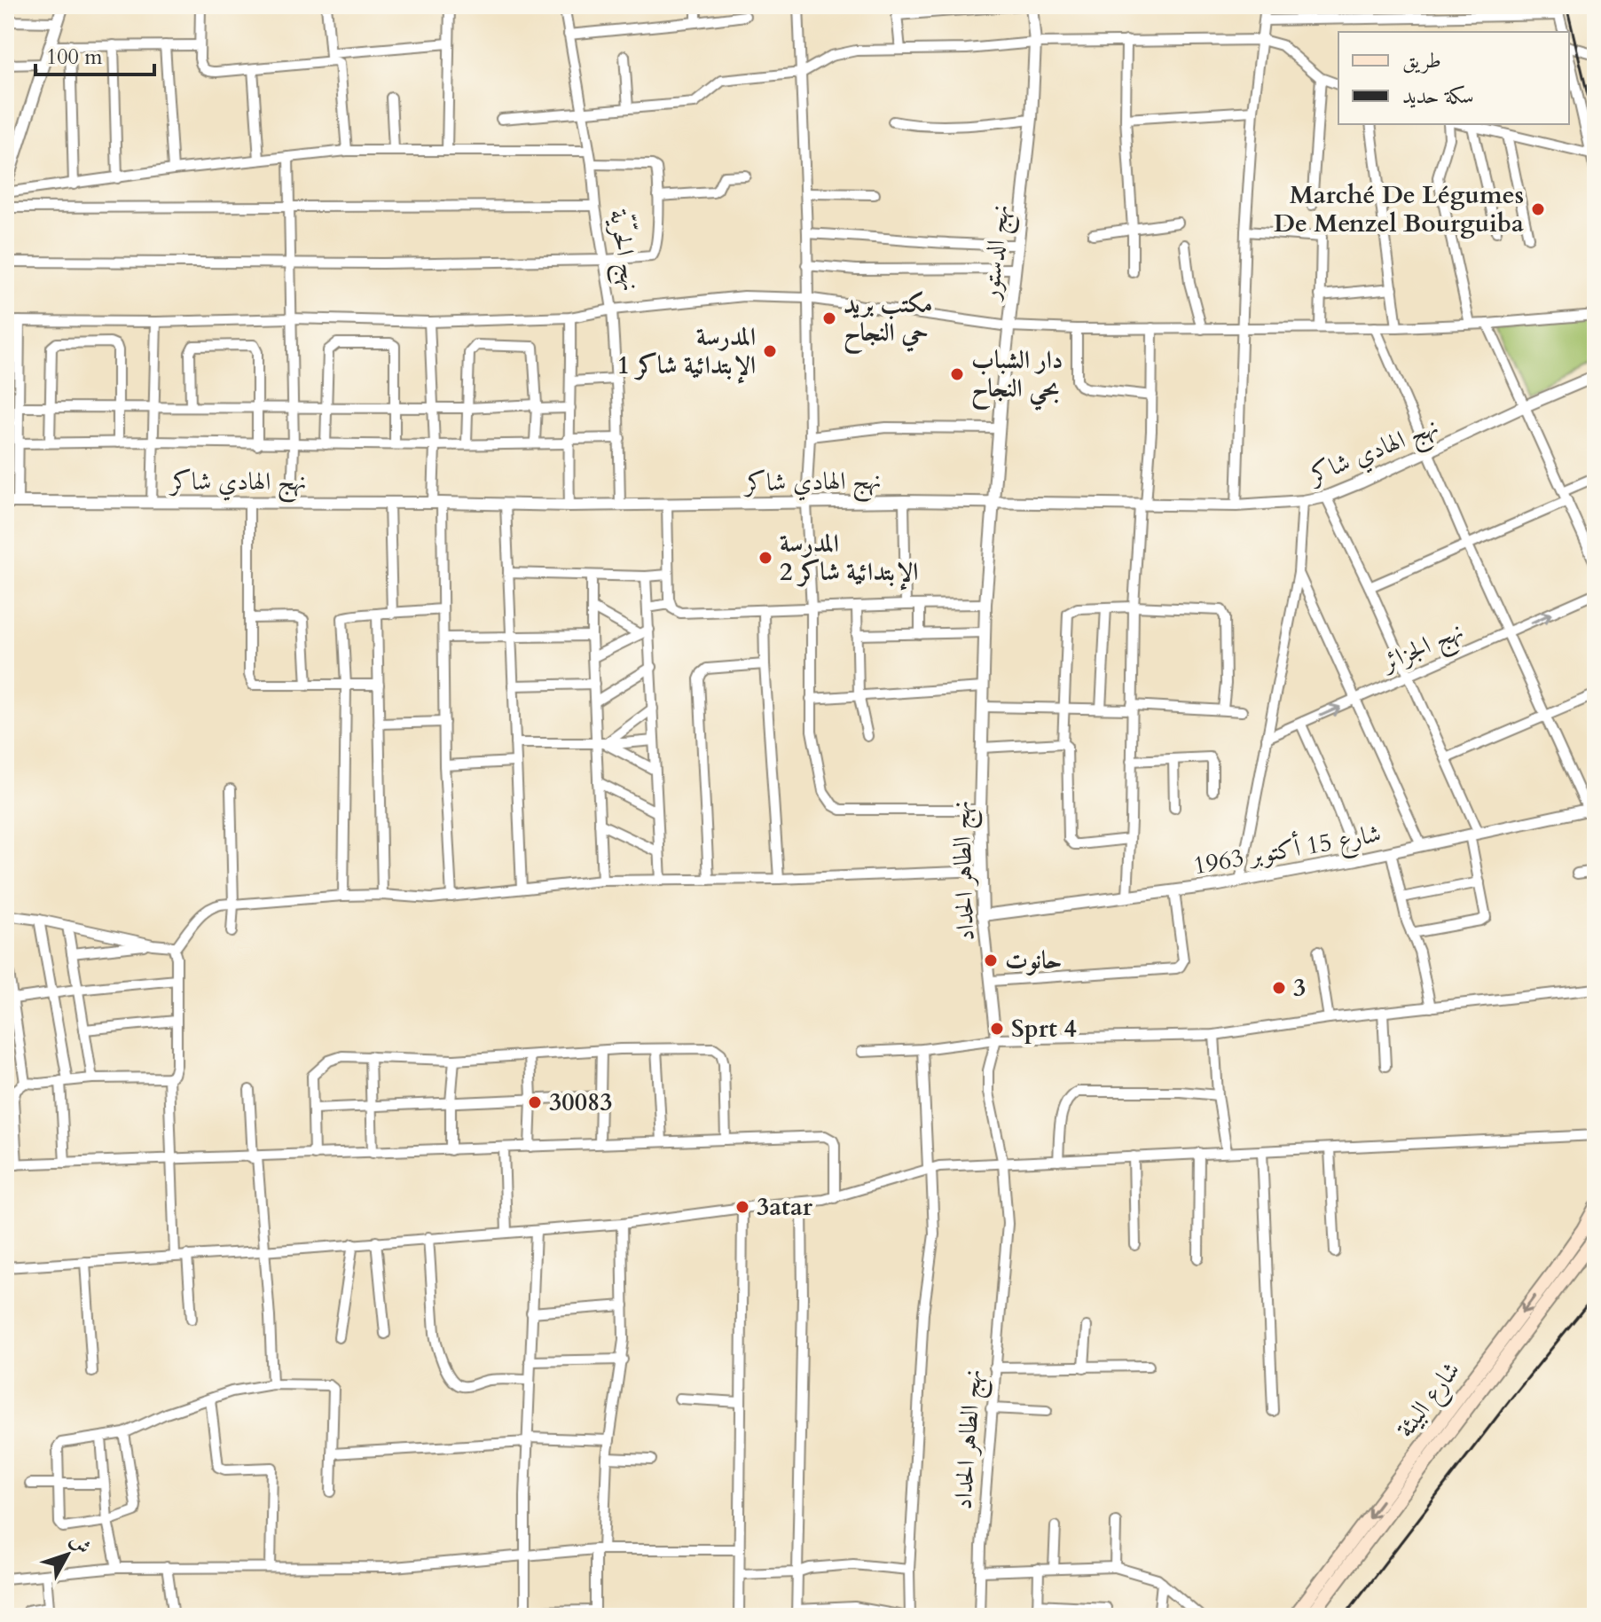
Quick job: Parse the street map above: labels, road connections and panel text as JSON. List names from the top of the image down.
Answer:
{
  "streets": {
    "main road": ["شارع البيئة"],
    "street": [
      "نهج الحرّيّة",
      "نهج الدستور",
      "نهج الهادي شاكر",
      "نهج الجزائر",
      "شارع 15 أكتوبر 1963",
      "نهج الطاهر الحداد"
    ]
  },
  "crossings": [
    ["نهج الحرّيّة", "نهج الهادي شاكر"],
    ["نهج الدستور", "نهج الهادي شاكر"],
    ["نهج الدستور", "نهج الطاهر الحداد"],
    ["نهج الهادي شاكر", "نهج الطاهر الحداد"],
    ["شارع 15 أكتوبر 1963", "نهج الطاهر الحداد"]
  ],
  "one_way": ["نهج الجزائر"],
  "places": [
    "Marché De Légumes De Menzel Bourguiba",
    "مكتب بريد حي النجاح",
    "المدرسة الإبتدائية شاكر 1",
    "دار الشباب بحي النجاح",
    "المدرسة الإبتدائية شاكر 2",
    "حانوت",
    "3",
    "Sprt 4",
    "30083",
    "3atar"
  ],
  "legend": ["طريق", "سكة حديد"],
  "scale_bar": "100 m",
  "north": "top right"
}
